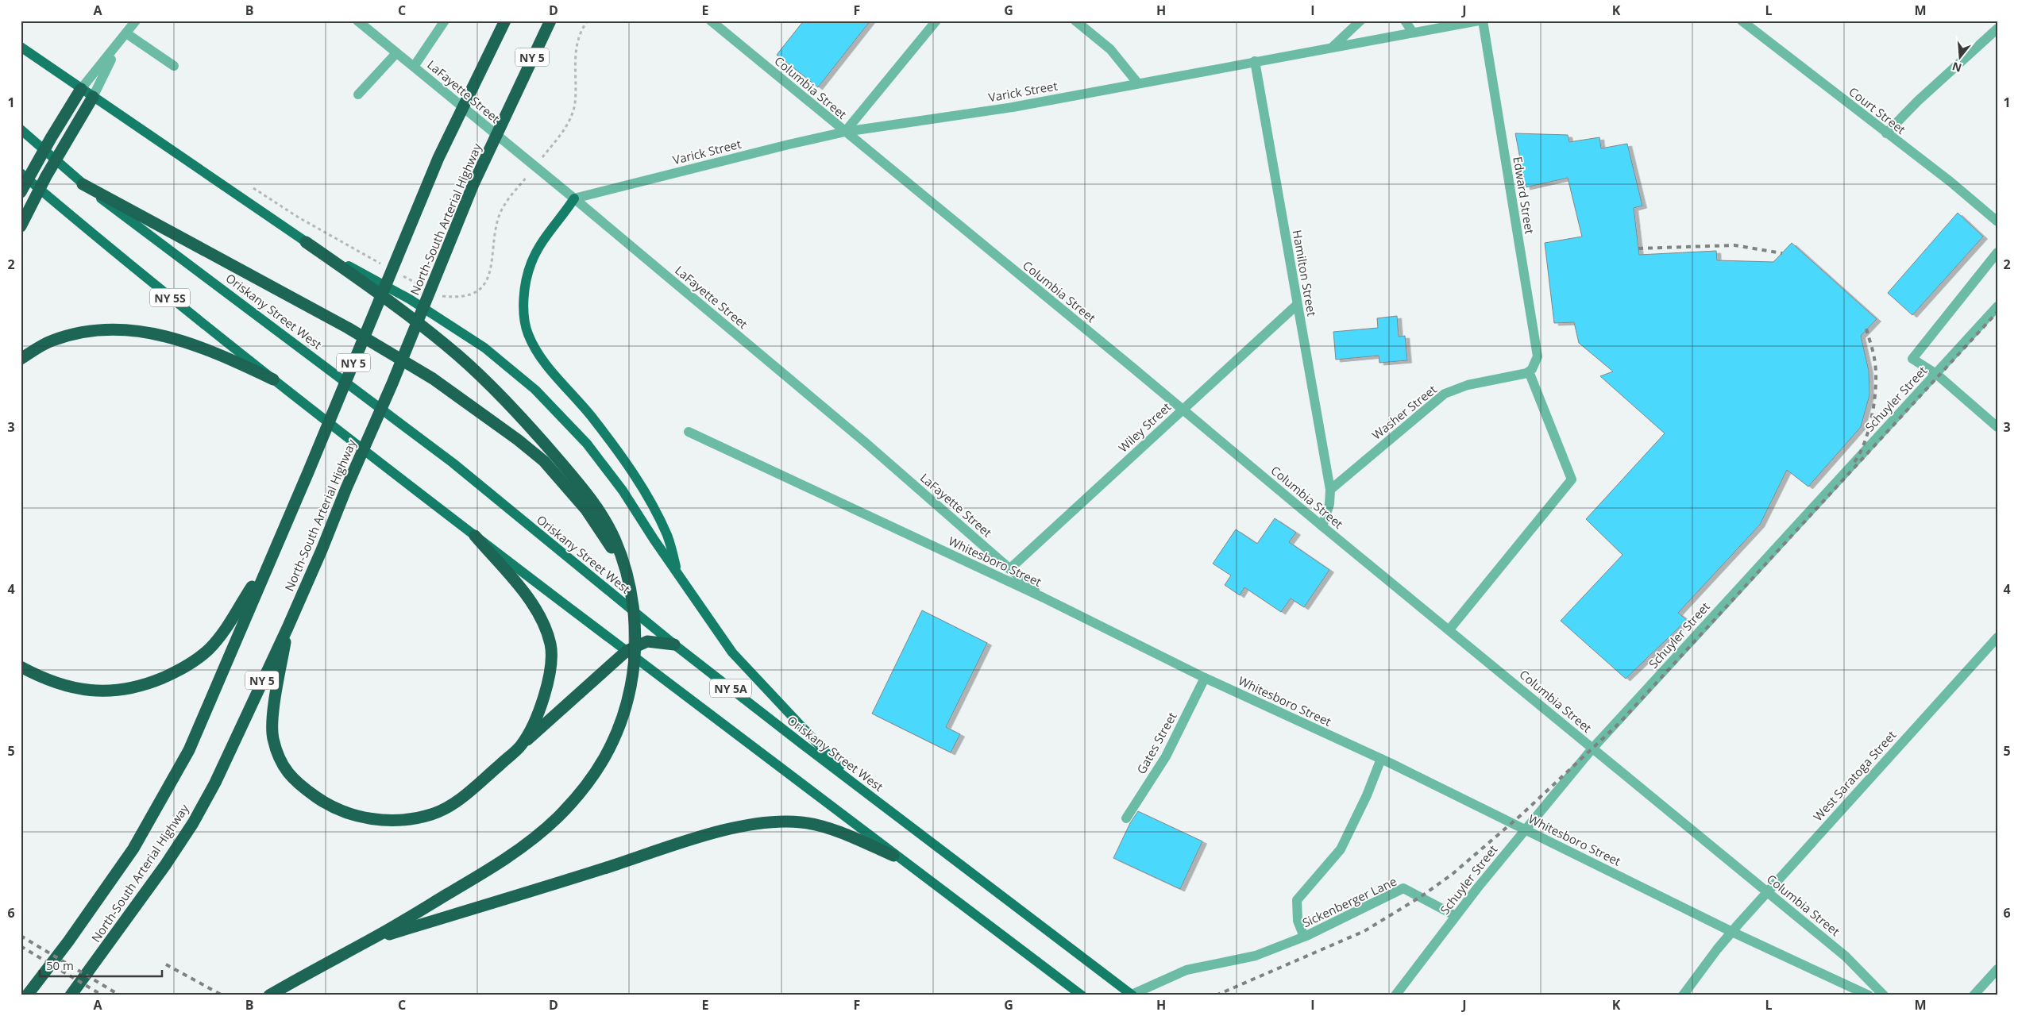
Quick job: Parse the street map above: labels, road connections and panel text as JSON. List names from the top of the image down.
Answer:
{
  "streets": {
    "highway": ["NY 5", "North-South Arterial Highway"],
    "main road": ["NY 5S", "Oriskany Street West", "NY 5A"],
    "street": [
      "Columbia Street",
      "LaFayette Street",
      "Varick Street",
      "Court Street",
      "Edward Street",
      "Hamilton Street",
      "Schuyler Street",
      "Washer Street",
      "Wiley Street",
      "Whitesboro Street",
      "Gates Street",
      "West Saratoga Street",
      "Sickenberger Lane"
    ]
  },
  "crossings": [
    ["Columbia Street", "Varick Street"],
    ["Columbia Street", "Hamilton Street"],
    ["Columbia Street", "Schuyler Street"],
    ["Columbia Street", "Wiley Street"],
    ["Columbia Street", "West Saratoga Street"],
    ["LaFayette Street", "Varick Street"],
    ["LaFayette Street", "Wiley Street"],
    ["LaFayette Street", "Whitesboro Street"],
    ["Varick Street", "Hamilton Street"],
    ["Edward Street", "Washer Street"],
    ["Hamilton Street", "Washer Street"],
    ["Hamilton Street", "Wiley Street"],
    ["NY 5S", "NY 5A"],
    ["Oriskany Street West", "Sickenberger Lane"],
    ["Schuyler Street", "Whitesboro Street"],
    ["Schuyler Street", "Sickenberger Lane"],
    ["Whitesboro Street", "Gates Street"],
    ["Whitesboro Street", "West Saratoga Street"]
  ],
  "scale_bar": "50 m",
  "north": "bottom",
  "grid": {
    "columns": [
      "A",
      "B",
      "C",
      "D",
      "E",
      "F",
      "G",
      "H",
      "I",
      "J",
      "K",
      "L",
      "M"
    ],
    "rows": [
      "1",
      "2",
      "3",
      "4",
      "5",
      "6"
    ]
  }
}
